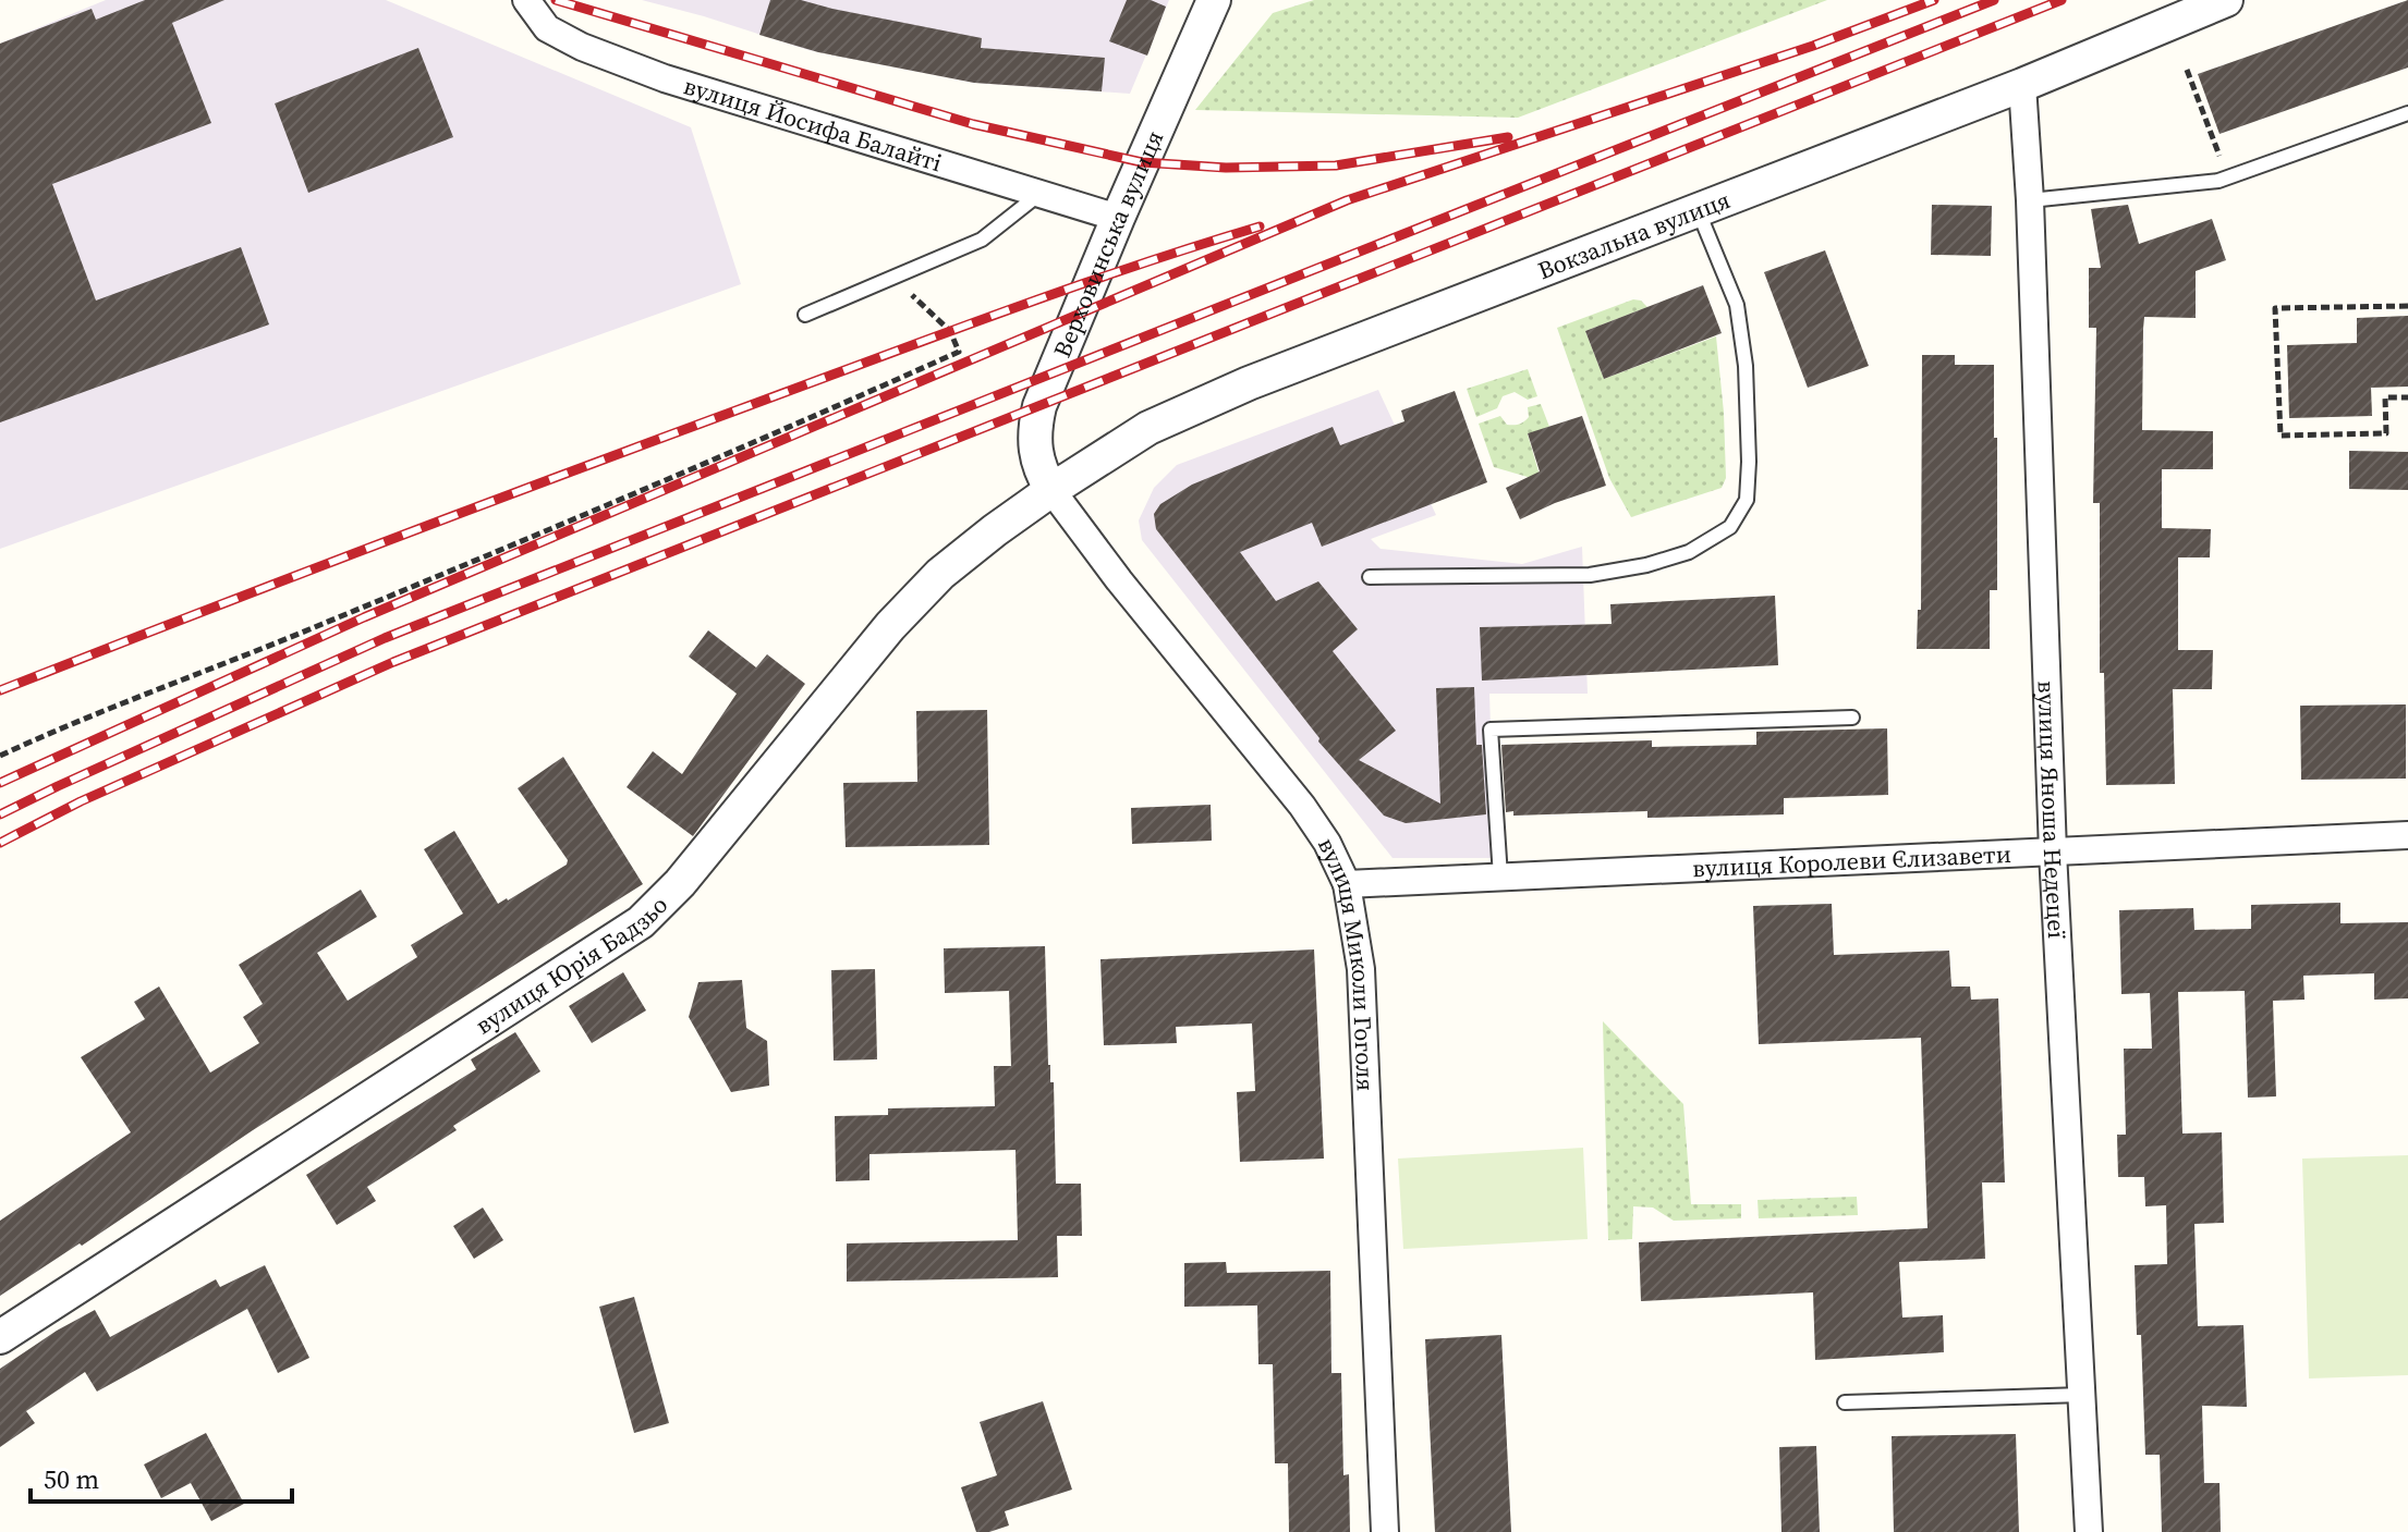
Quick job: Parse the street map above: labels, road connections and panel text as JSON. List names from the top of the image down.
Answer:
{
  "streets": {
    "street": [
      "вулиця Йосифа Балайті",
      "Вокзальна вулиця",
      "Верховинська вулиця",
      "вулиця Яноша Недецеї",
      "вулиця Королеви Єлизавети",
      "вулиця Юрія Бадзьо",
      "вулиця Миколи Гоголя"
    ]
  },
  "crossings": [
    ["вулиця Йосифа Балайті", "Верховинська вулиця"],
    ["Вокзальна вулиця", "Верховинська вулиця"],
    ["Вокзальна вулиця", "вулиця Яноша Недецеї"],
    ["Вокзальна вулиця", "вулиця Юрія Бадзьо"],
    ["Вокзальна вулиця", "вулиця Миколи Гоголя"],
    ["Верховинська вулиця", "вулиця Юрія Бадзьо"],
    ["Верховинська вулиця", "вулиця Миколи Гоголя"],
    ["вулиця Яноша Недецеї", "вулиця Королеви Єлизавети"],
    ["вулиця Королеви Єлизавети", "вулиця Миколи Гоголя"],
    ["вулиця Юрія Бадзьо", "вулиця Миколи Гоголя"]
  ],
  "scale_bar": "50 m"
}
